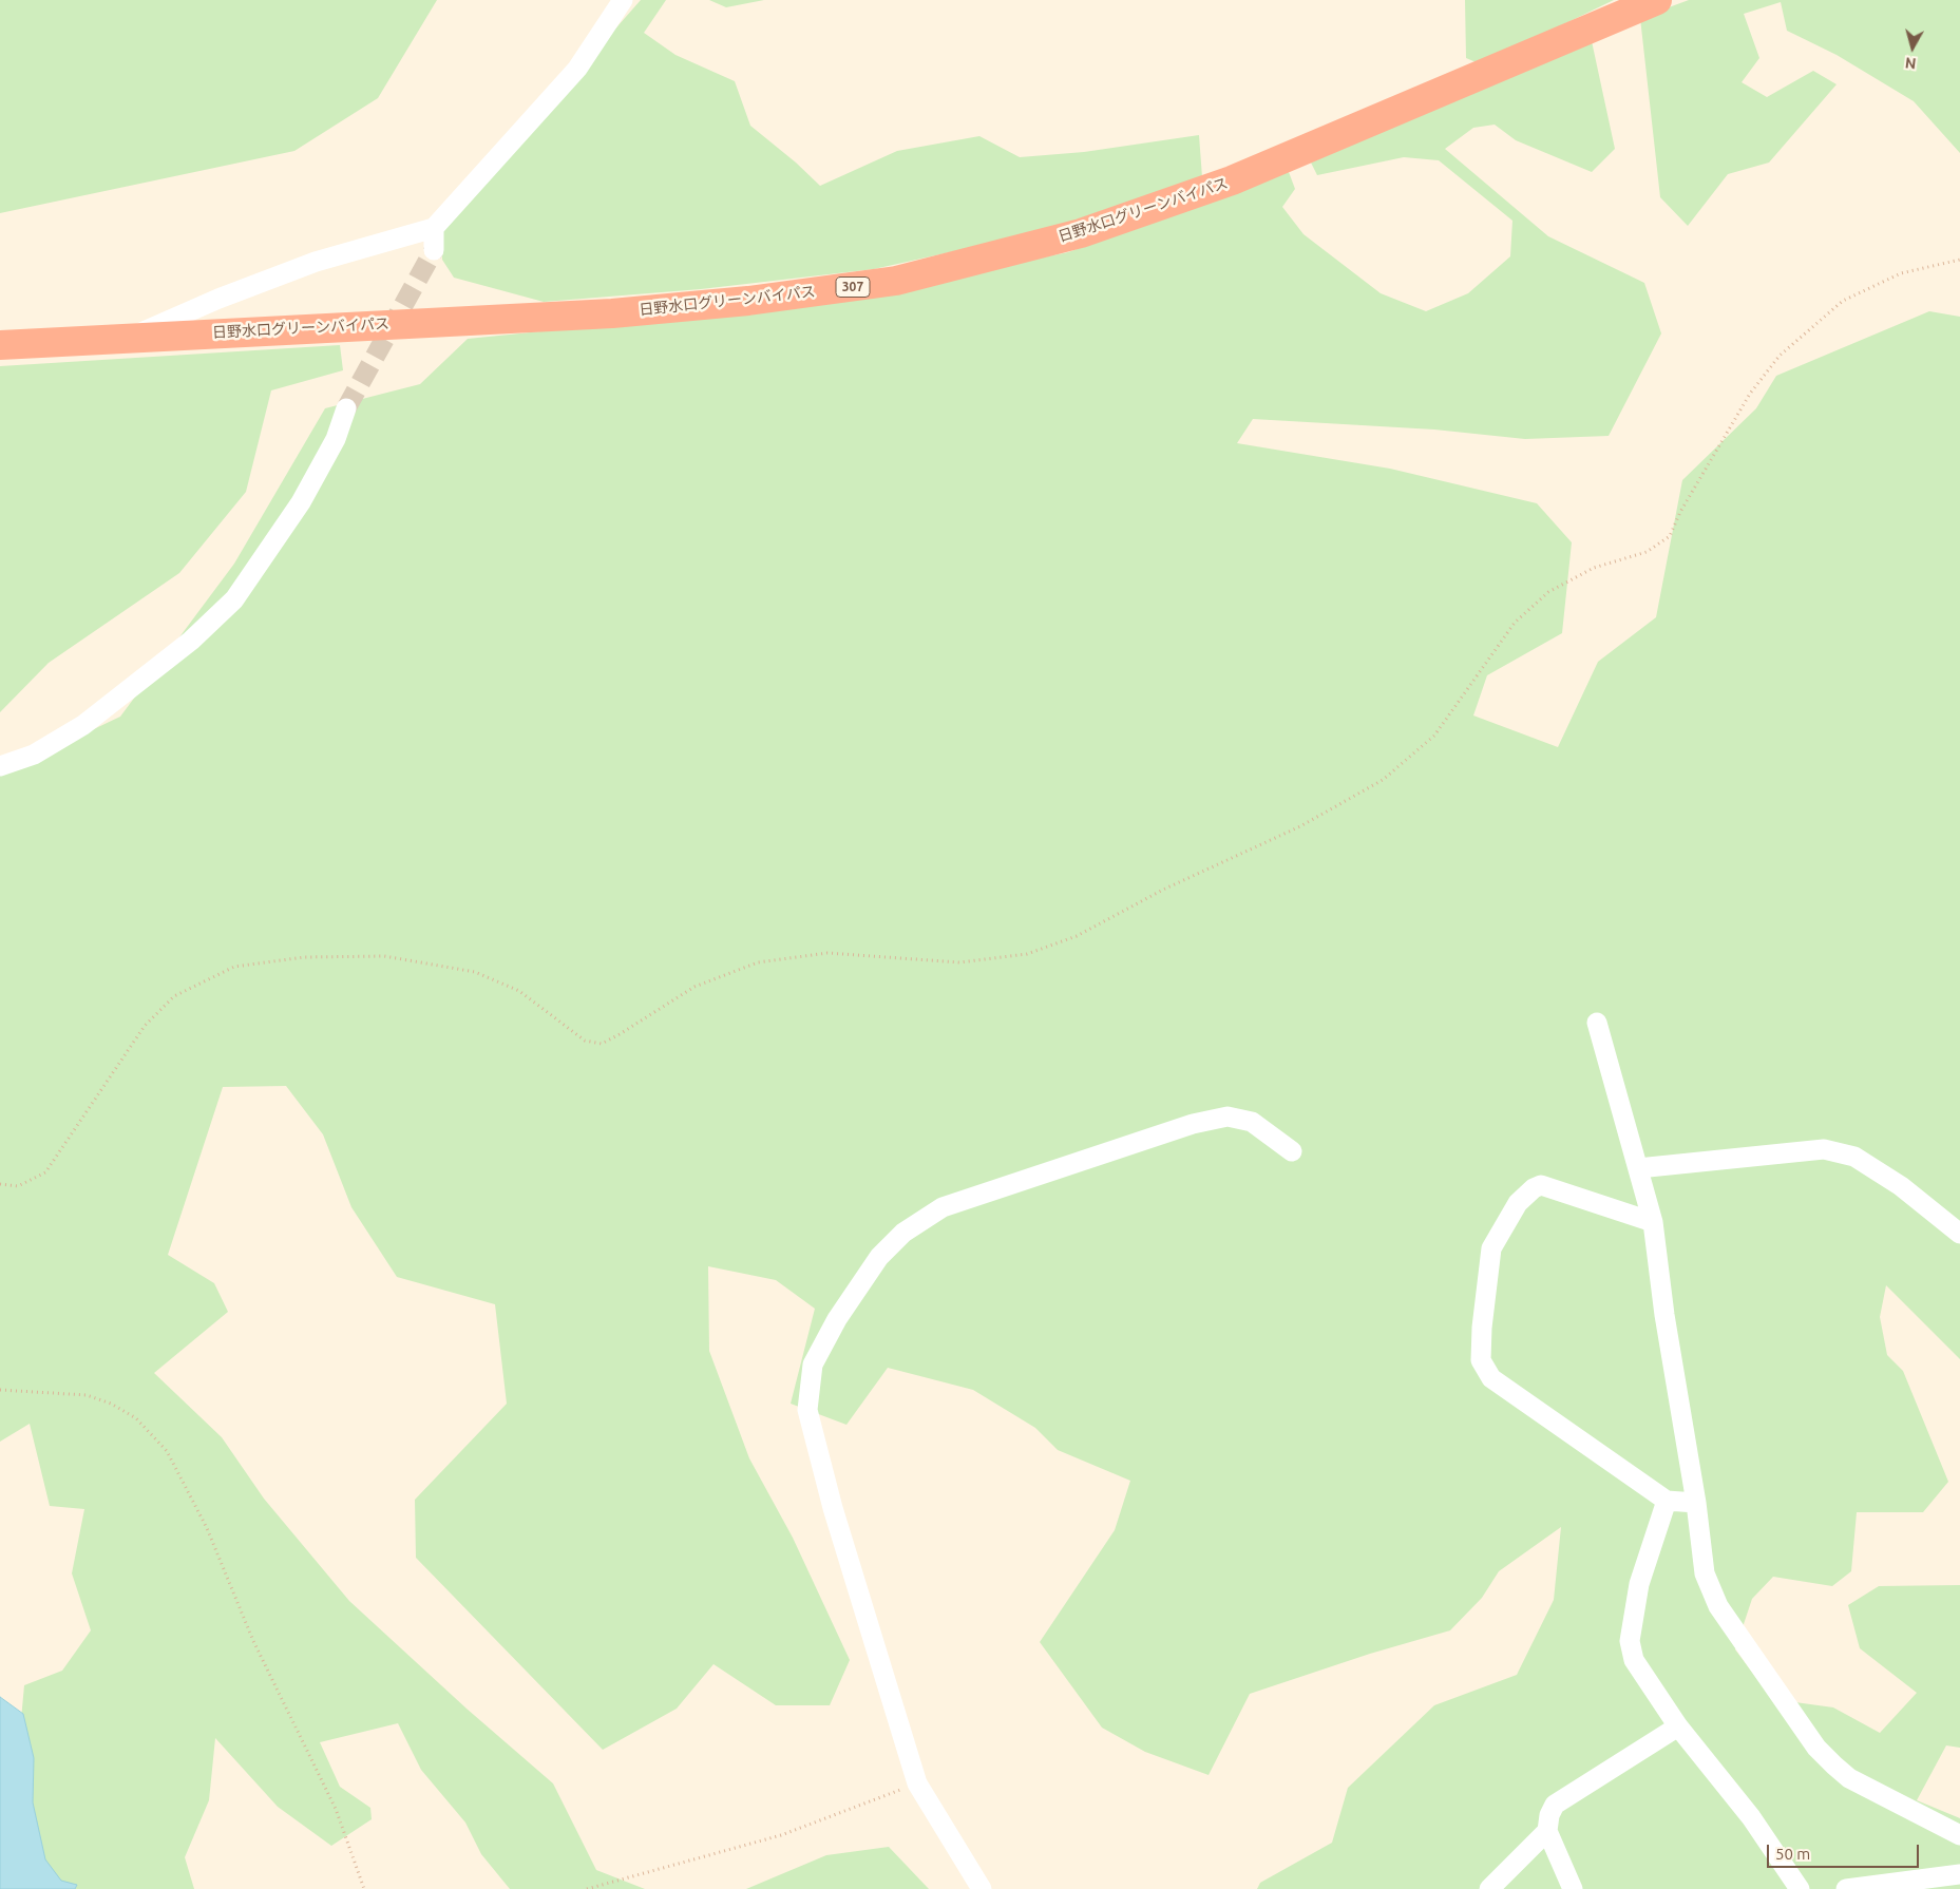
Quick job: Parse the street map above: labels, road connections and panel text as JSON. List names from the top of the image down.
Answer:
{
  "streets": {
    "highway": ["日野水口グリーンバイパス", "307"]
  },
  "scale_bar": "50 m",
  "north": "bottom"
}
